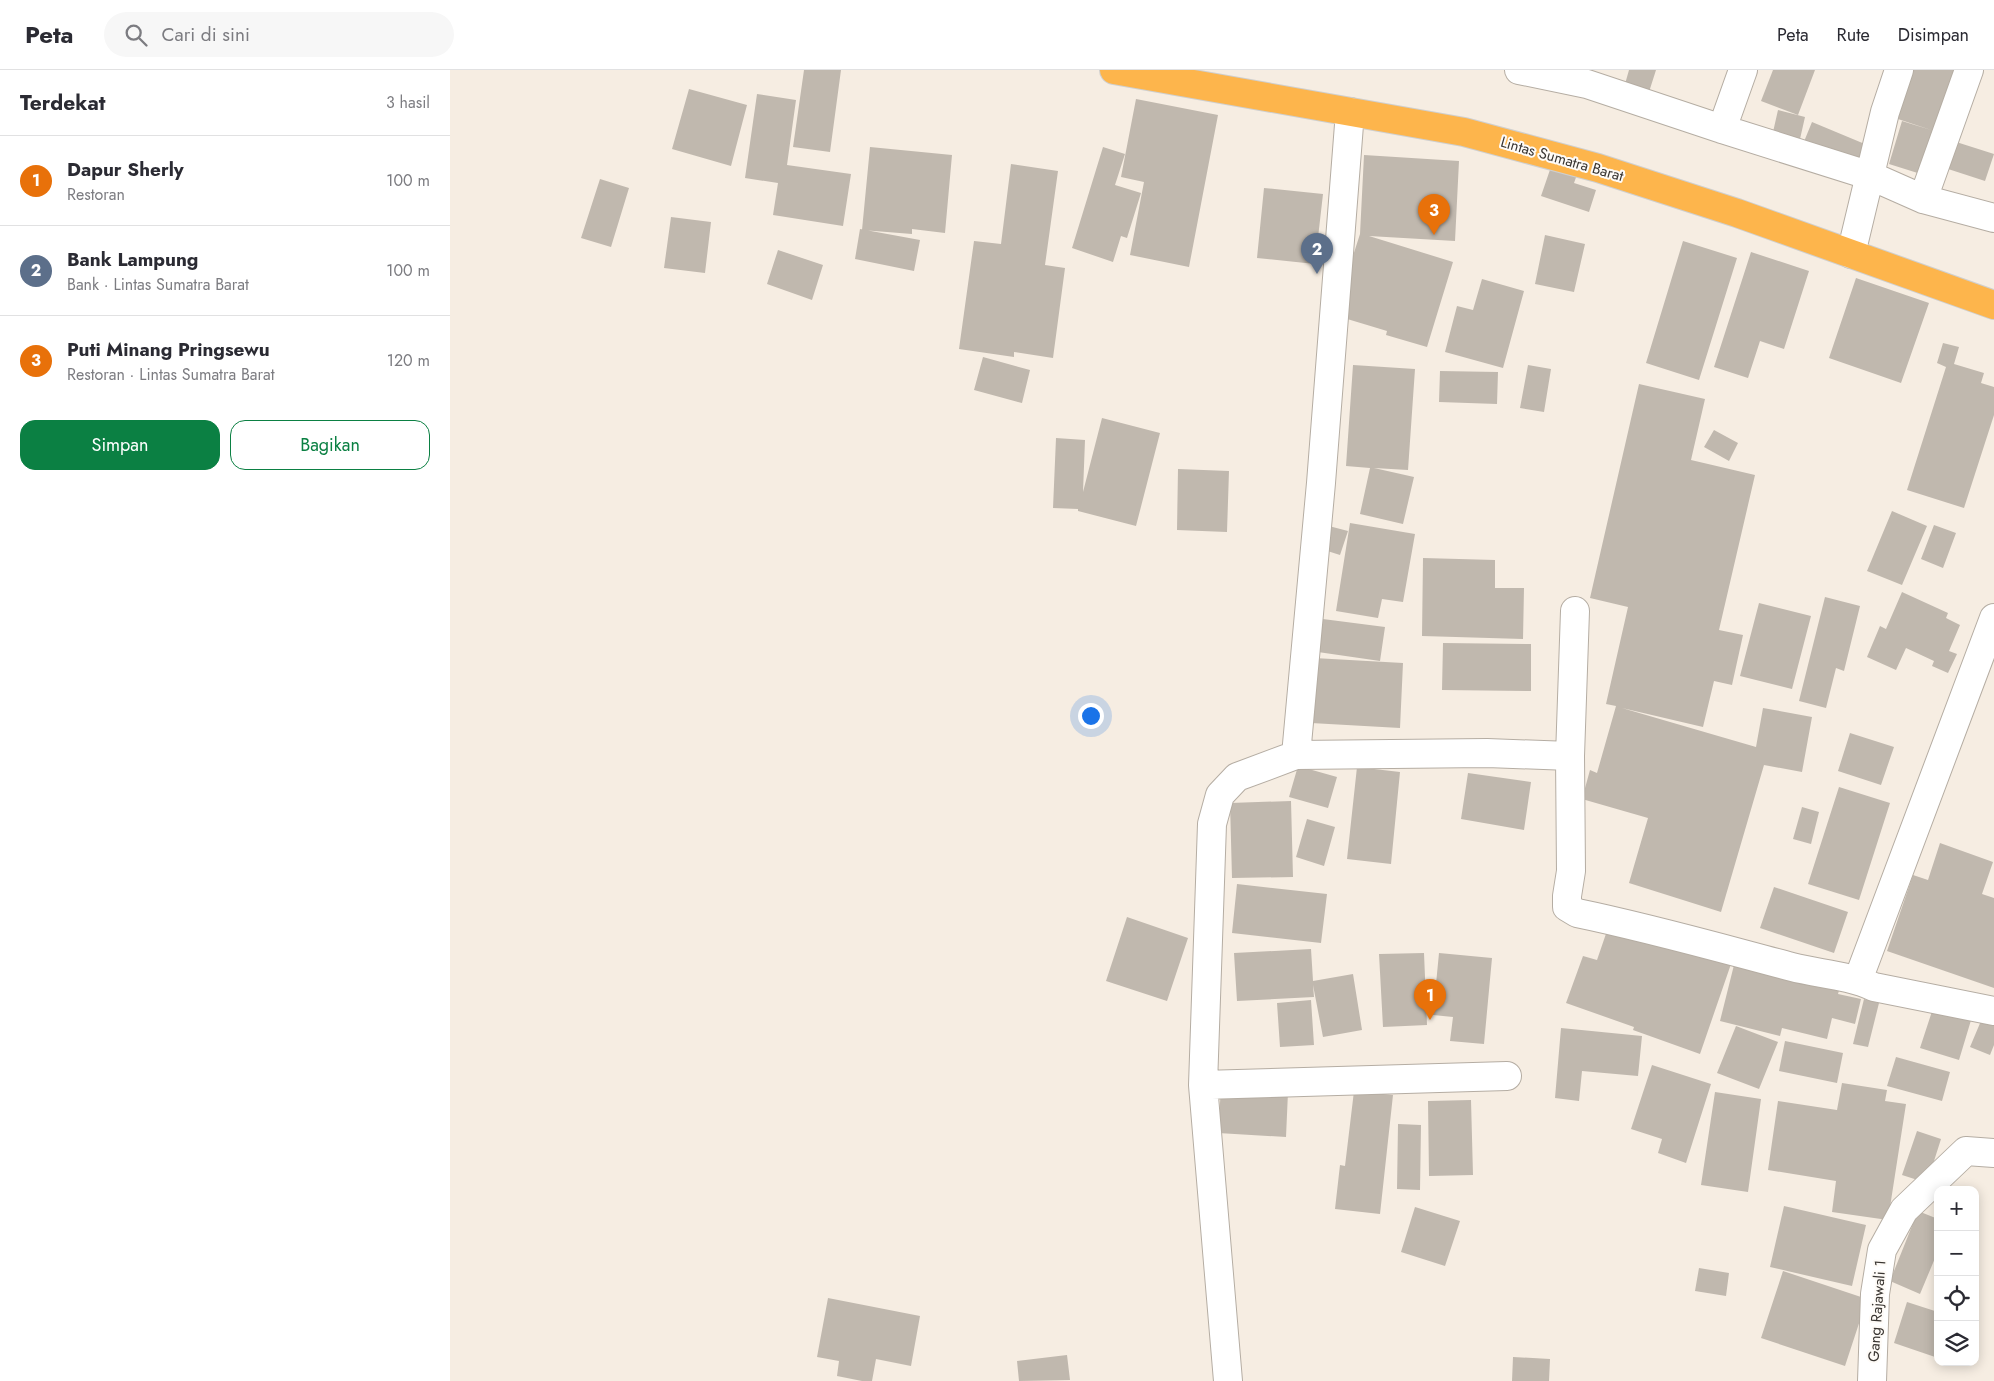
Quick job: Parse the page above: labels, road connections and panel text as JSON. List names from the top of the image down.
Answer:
{
  "streets": {
    "highway": ["Lintas Sumatra Barat"],
    "street": ["Gang Rajawali 1"]
  },
  "page": {
    "header": "Peta",
    "search": "Cari di sini",
    "nav": ["Peta", "Rute", "Disimpan"],
    "heading": ["Terdekat", "3 hasil"],
    "list": [
      {
        "mark": "1",
        "name": "Dapur Sherly",
        "note": "Restoran",
        "value": "100 m"
      },
      {
        "mark": "2",
        "name": "Bank Lampung",
        "note": "Bank · Lintas Sumatra Barat",
        "value": "100 m"
      },
      {
        "mark": "3",
        "name": "Puti Minang Pringsewu",
        "note": "Restoran · Lintas Sumatra Barat",
        "value": "120 m"
      }
    ],
    "pins": ["3", "2", "1"],
    "buttons": ["Simpan", "Bagikan"],
    "map_buttons": ["+", "−"]
  }
}
